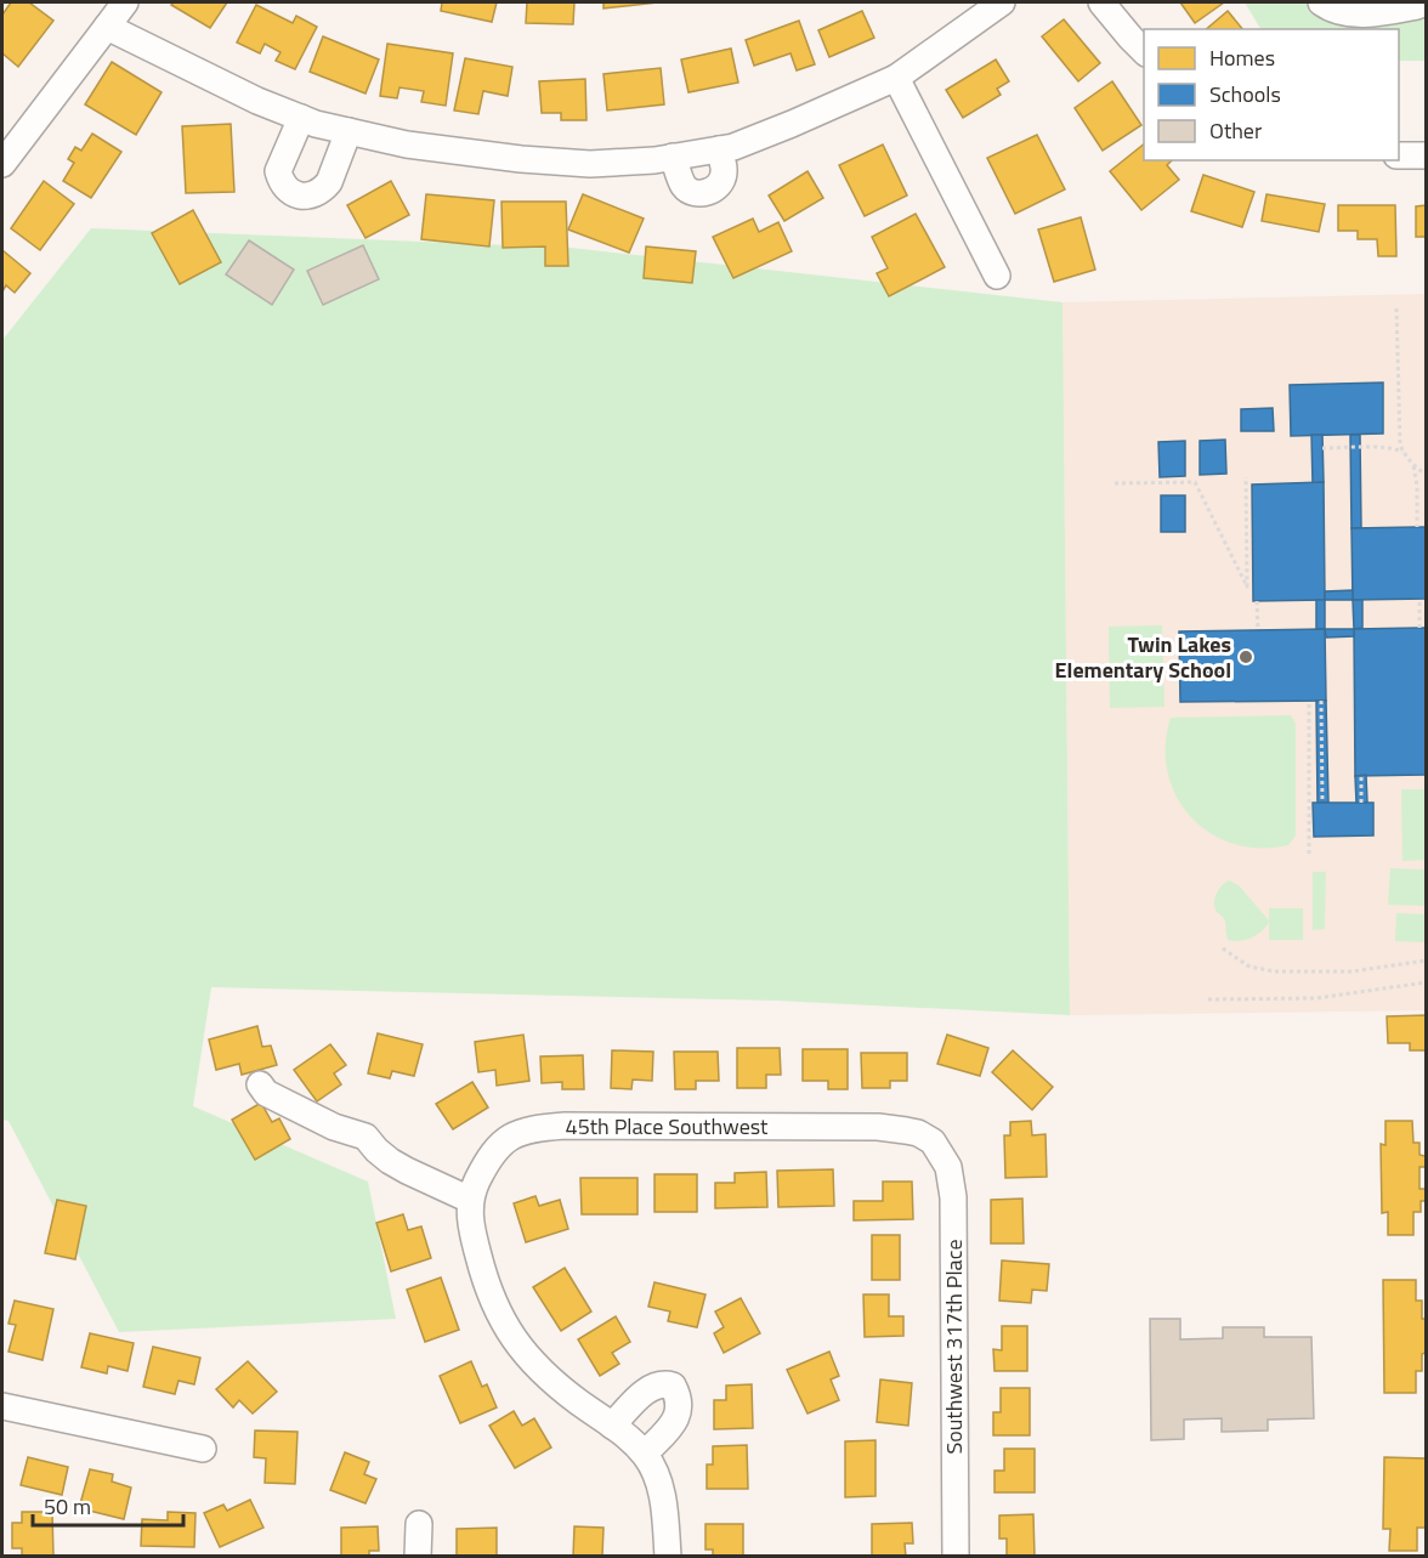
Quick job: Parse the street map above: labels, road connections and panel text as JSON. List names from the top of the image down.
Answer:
{
  "streets": {
    "street": ["45th Place Southwest", "Southwest 317th Place"]
  },
  "crossings": [
    ["45th Place Southwest", "Southwest 317th Place"]
  ],
  "places": ["Twin Lakes Elementary School"],
  "legend": ["Homes", "Schools", "Other"],
  "scale_bar": "50 m"
}
